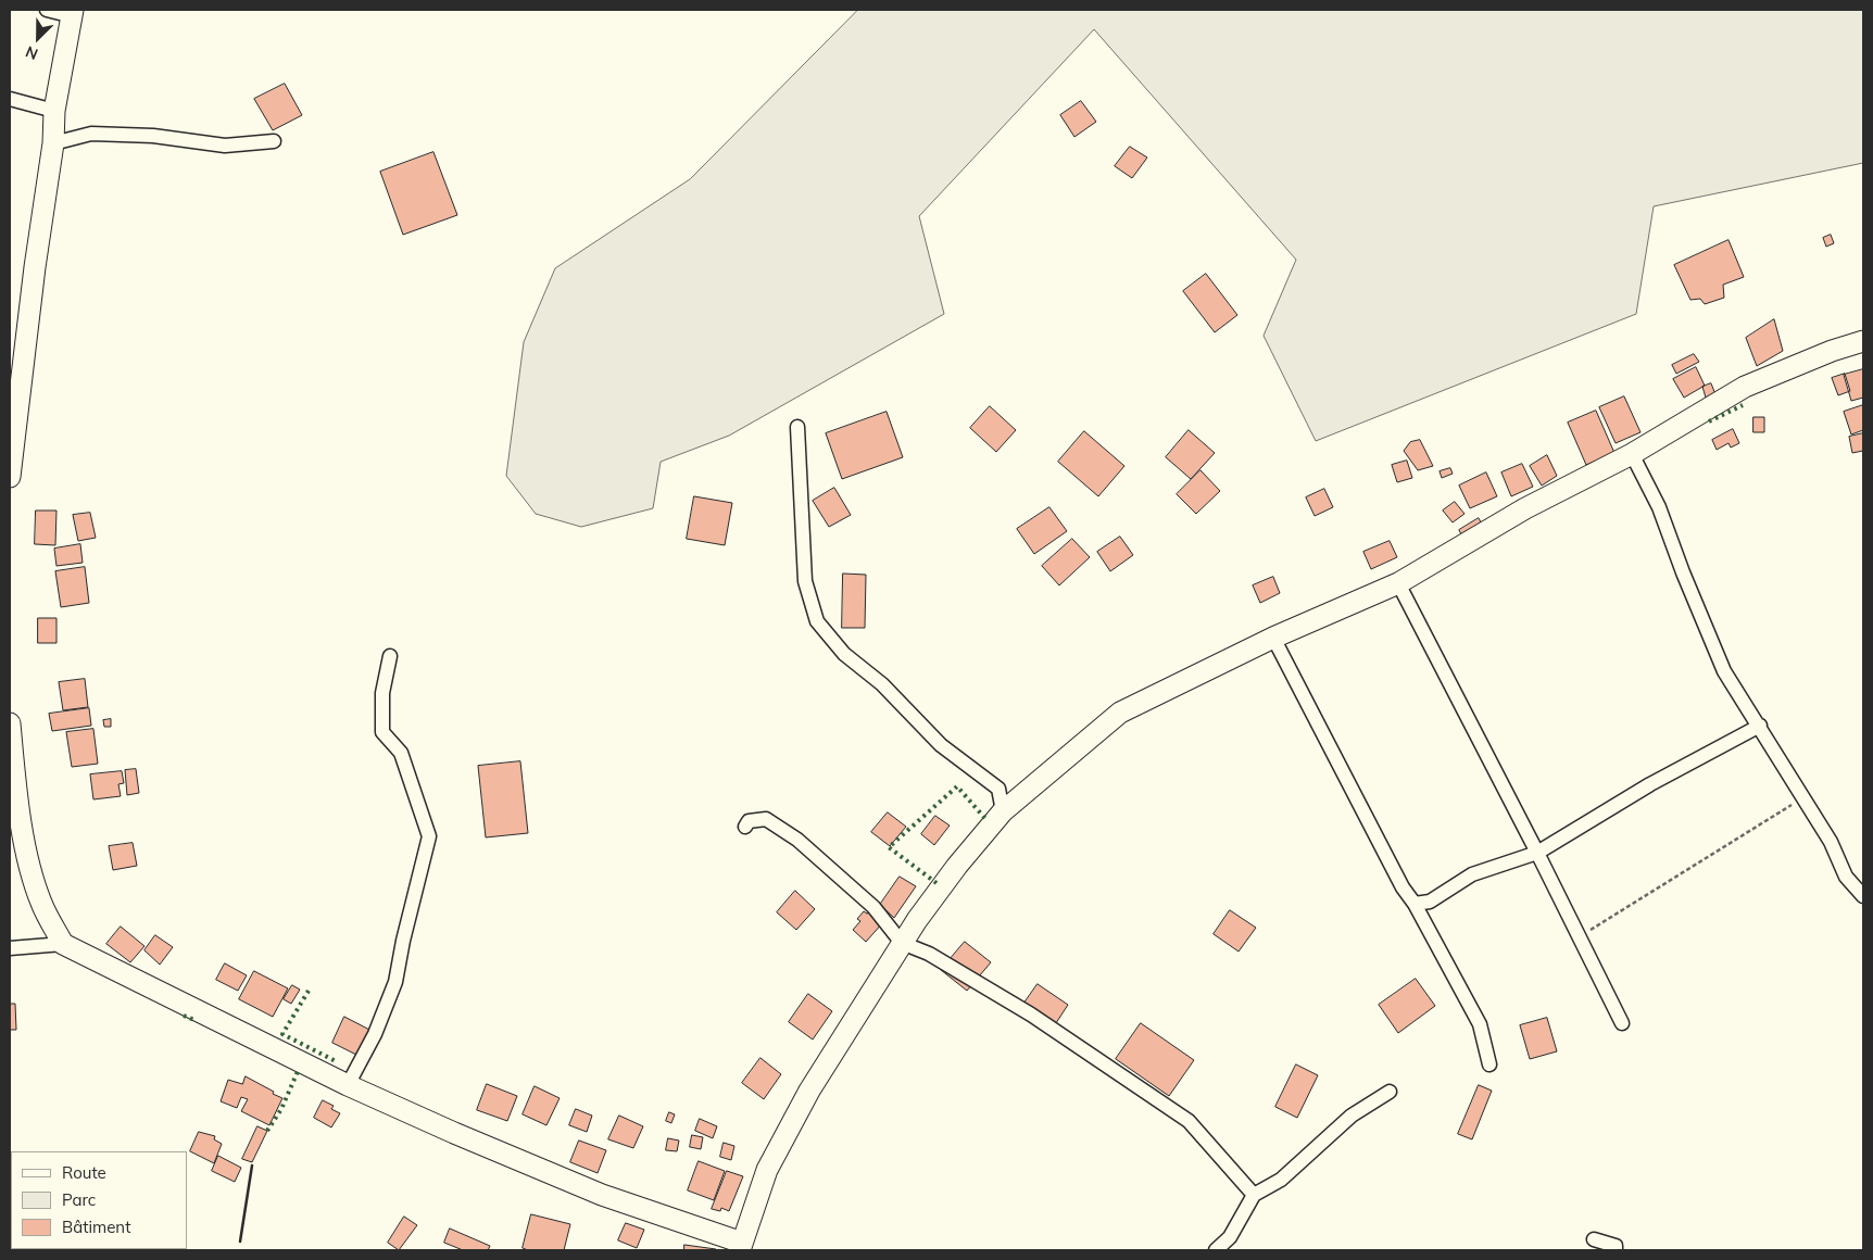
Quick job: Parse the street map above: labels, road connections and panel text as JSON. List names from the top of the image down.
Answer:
{
  "legend": ["Route", "Parc", "Bâtiment"],
  "north": "bottom left"
}
